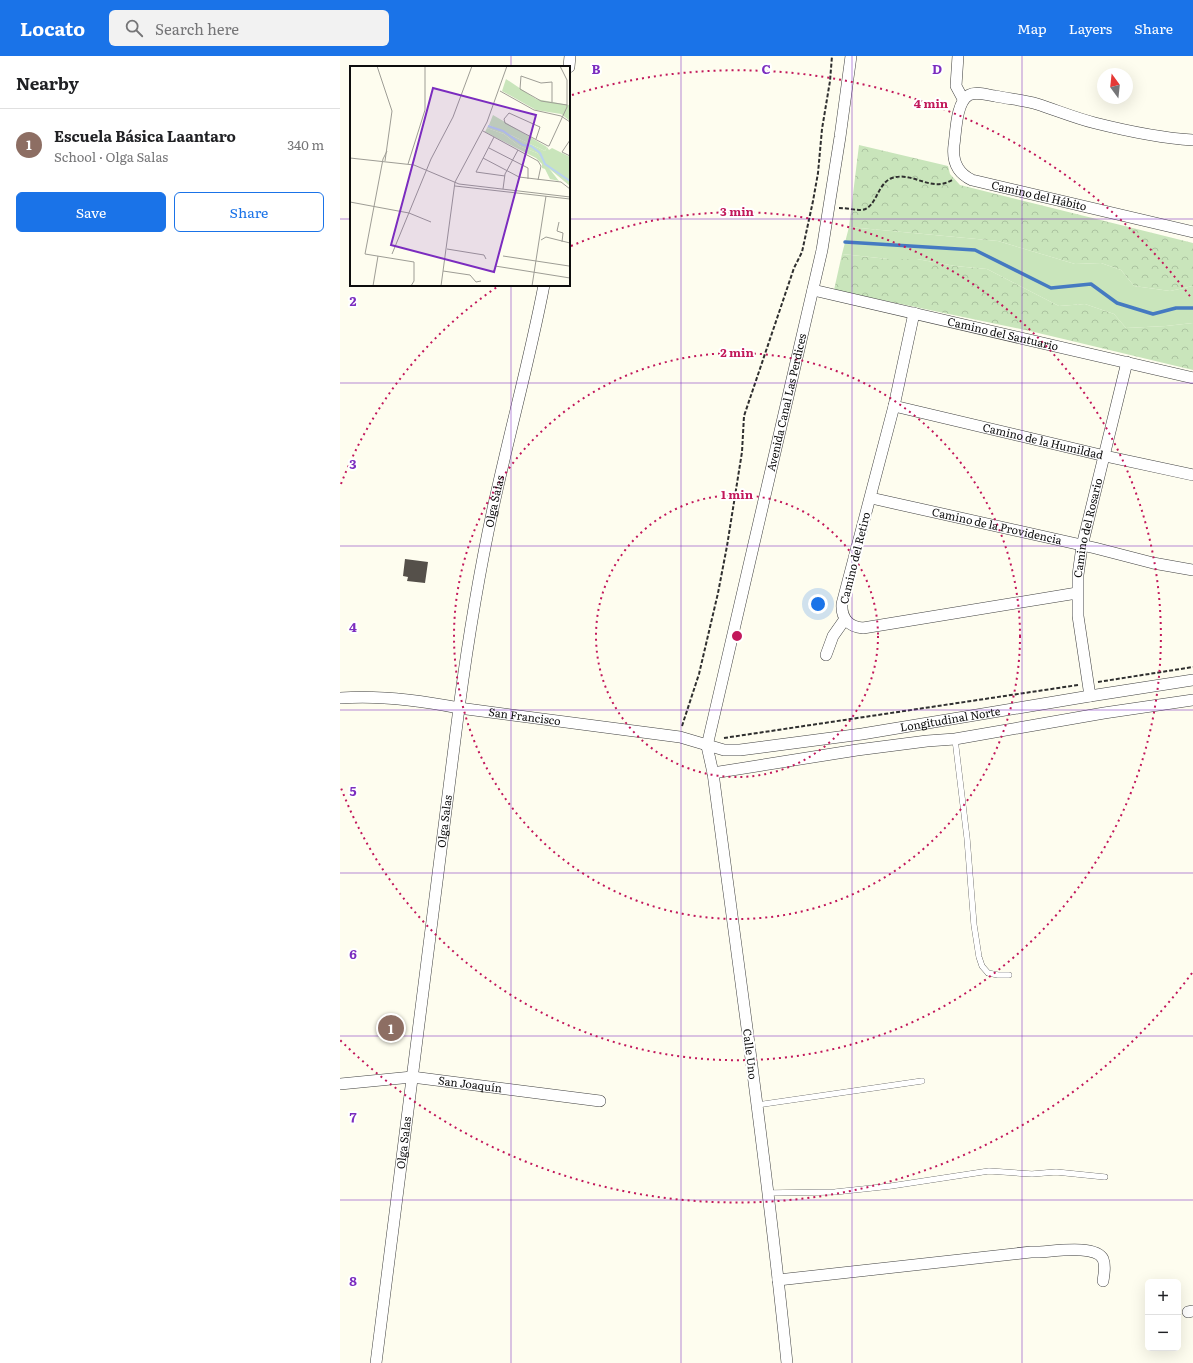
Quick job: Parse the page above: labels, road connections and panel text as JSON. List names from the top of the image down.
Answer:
{
  "streets": {
    "street": [
      "Camino del Hábito",
      "Camino del Santuario",
      "Avenida Canal Las Perdices",
      "Camino de la Humildad",
      "Olga Salas",
      "Camino de la Providencia",
      "Camino del Rosario",
      "Camino del Retiro",
      "San Francisco",
      "Longitudinal Norte",
      "Calle Uno",
      "San Joaquín"
    ]
  },
  "crossings": [
    ["Camino del Santuario", "Avenida Canal Las Perdices"],
    ["Camino del Santuario", "Camino del Rosario"],
    ["Camino del Santuario", "Camino del Retiro"],
    ["Avenida Canal Las Perdices", "San Francisco"],
    ["Avenida Canal Las Perdices", "Longitudinal Norte"],
    ["Avenida Canal Las Perdices", "Calle Uno"],
    ["Camino de la Humildad", "Camino del Rosario"],
    ["Camino de la Humildad", "Camino del Retiro"],
    ["Olga Salas", "San Francisco"],
    ["Olga Salas", "San Joaquín"],
    ["Camino de la Providencia", "Camino del Rosario"],
    ["Camino de la Providencia", "Camino del Retiro"],
    ["Camino del Rosario", "Camino del Retiro"],
    ["Camino del Rosario", "Longitudinal Norte"],
    ["San Francisco", "Longitudinal Norte"],
    ["San Francisco", "Calle Uno"],
    ["Longitudinal Norte", "Calle Uno"]
  ],
  "north": "top",
  "page": {
    "header": "Locato",
    "search": "Search here",
    "nav": ["Map", "Layers", "Share"],
    "heading": "Nearby",
    "list": [
      {
        "mark": "1",
        "name": "Escuela Básica Laantaro",
        "note": "School · Olga Salas",
        "value": "340 m"
      }
    ],
    "buttons": ["Save", "Share"],
    "pins": "1",
    "map_buttons": ["+", "−"]
  },
  "grid": {
    "columns": ["B", "C", "D"],
    "rows": [
      "2",
      "3",
      "4",
      "5",
      "6",
      "7",
      "8"
    ]
  },
  "rings": [
    "4 min",
    "3 min",
    "2 min",
    "1 min"
  ]
}
